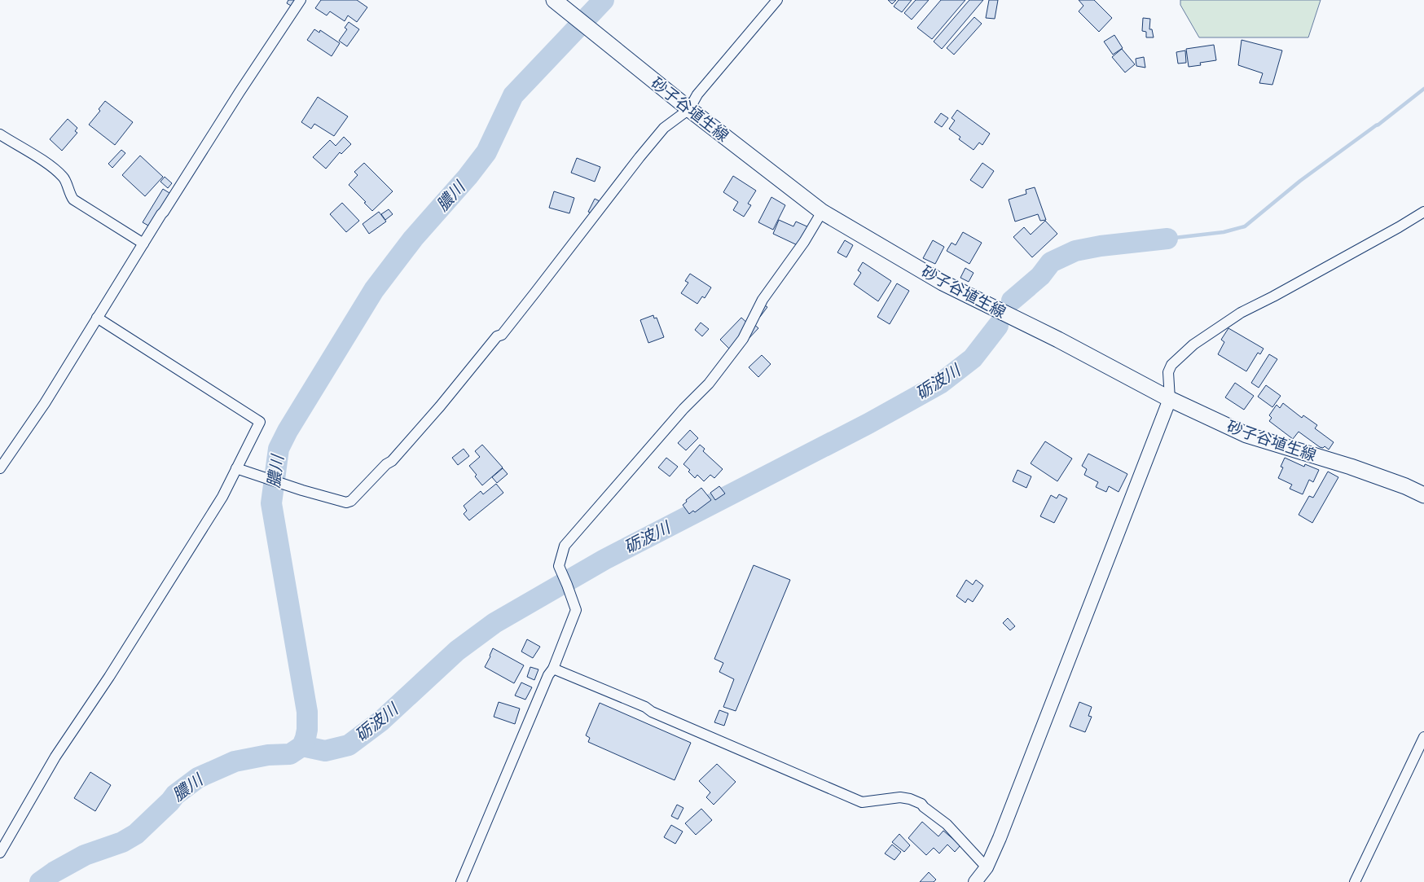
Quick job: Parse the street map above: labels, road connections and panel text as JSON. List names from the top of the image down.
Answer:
{
  "streets": {
    "main road": ["砂子谷埴生線"]
  },
  "water": ["膿川", "砺波川"]
}
